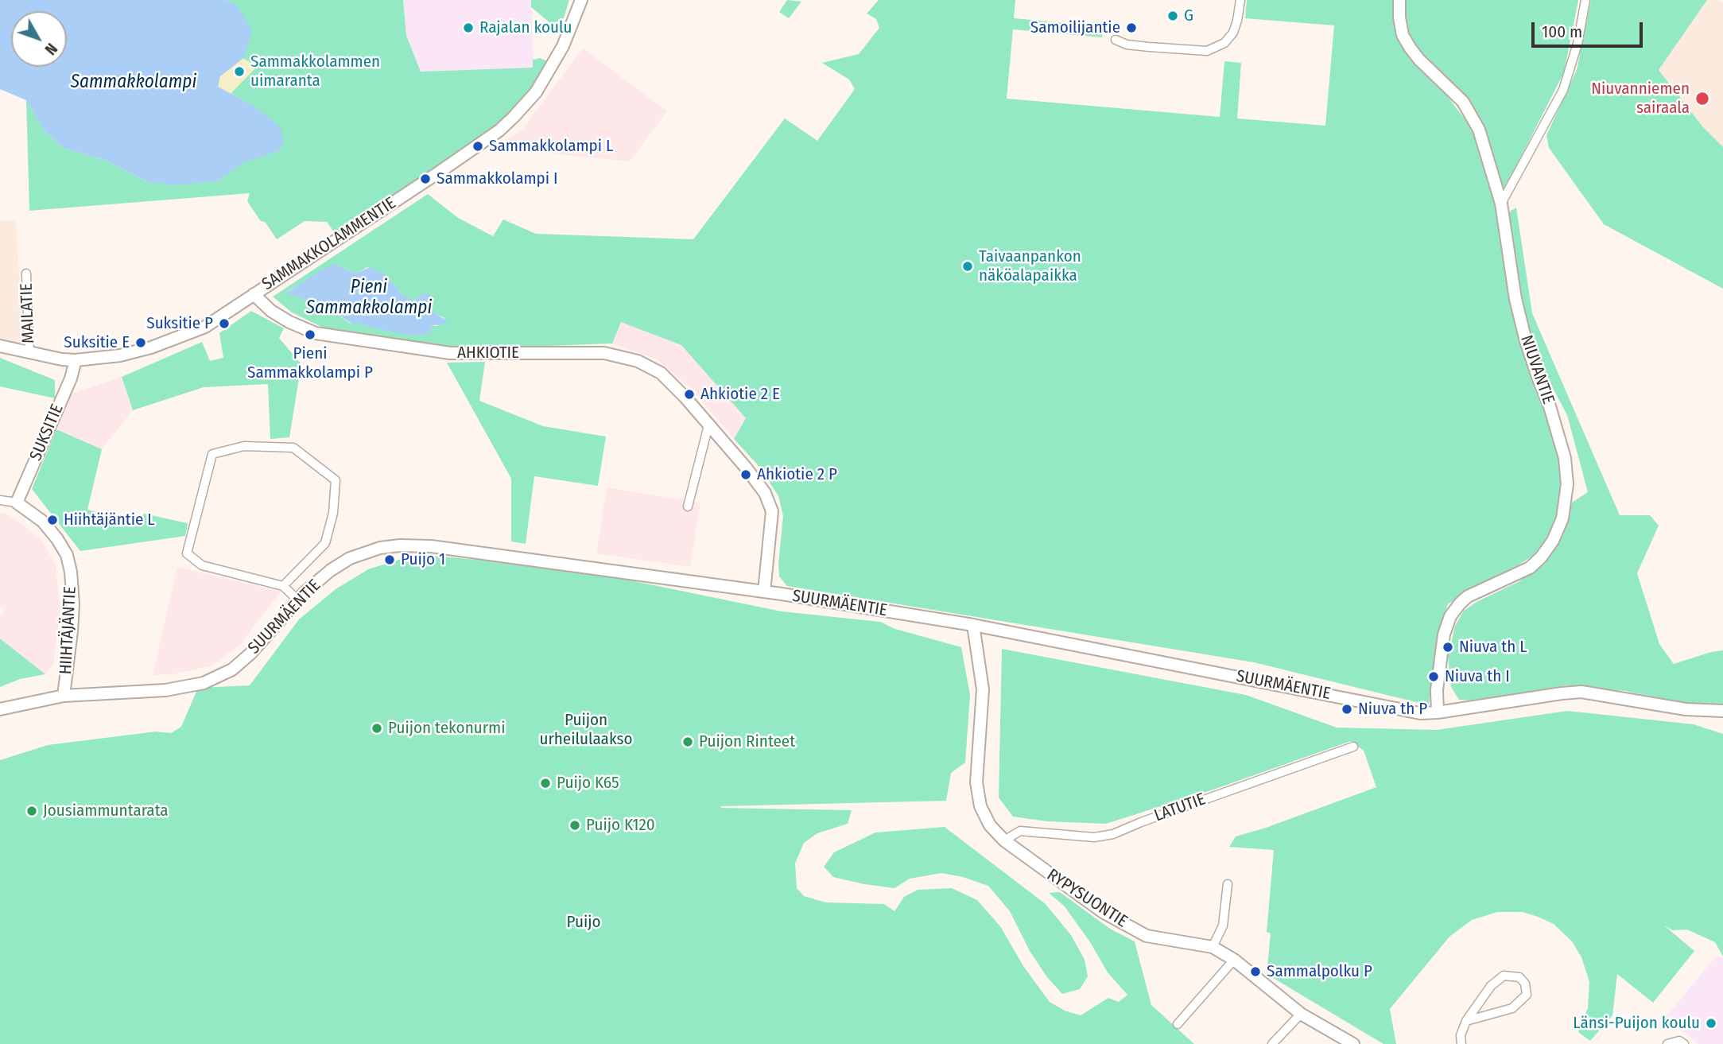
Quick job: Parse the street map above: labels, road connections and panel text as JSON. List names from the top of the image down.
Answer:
{
  "streets": {
    "street": [
      "SAMMAKKOLAMMENTIE",
      "MAILATIE",
      "AHKIOTIE",
      "NIUVANTIE",
      "SUKSITIE",
      "SUURMÄENTIE",
      "HIIHTÄJÄNTIE",
      "LATUTIE",
      "RYPYSUONTIE"
    ]
  },
  "crossings": [
    ["SAMMAKKOLAMMENTIE", "MAILATIE"],
    ["SAMMAKKOLAMMENTIE", "AHKIOTIE"],
    ["SAMMAKKOLAMMENTIE", "SUKSITIE"],
    ["AHKIOTIE", "SUURMÄENTIE"],
    ["NIUVANTIE", "SUURMÄENTIE"],
    ["SUKSITIE", "HIIHTÄJÄNTIE"],
    ["SUURMÄENTIE", "HIIHTÄJÄNTIE"],
    ["SUURMÄENTIE", "RYPYSUONTIE"],
    ["LATUTIE", "RYPYSUONTIE"]
  ],
  "water": ["Sammakkolampi", "Pieni Sammakkolampi"],
  "parks": ["Puijon urheilulaakso", "Puijo"],
  "places": [
    "G",
    "Rajalan koulu",
    "Samoilijantie",
    "Sammakkolammen uimaranta",
    "Niuvanniemen sairaala",
    "Sammakkolampi L",
    "Sammakkolampi I",
    "Taivaanpankon näköalapaikka",
    "Suksitie P",
    "Pieni Sammakkolampi P",
    "Suksitie E",
    "Ahkiotie 2 E",
    "Ahkiotie 2 P",
    "Hiihtäjäntie L",
    "Puijo 1",
    "Niuva th L",
    "Niuva th I",
    "Niuva th P",
    "Puijon tekonurmi",
    "Puijon Rinteet",
    "Puijo K65",
    "Jousiammuntarata",
    "Puijo K120",
    "Sammalpolku P",
    "Länsi-Puijon koulu"
  ],
  "scale_bar": "100 m",
  "north": "bottom right"
}
